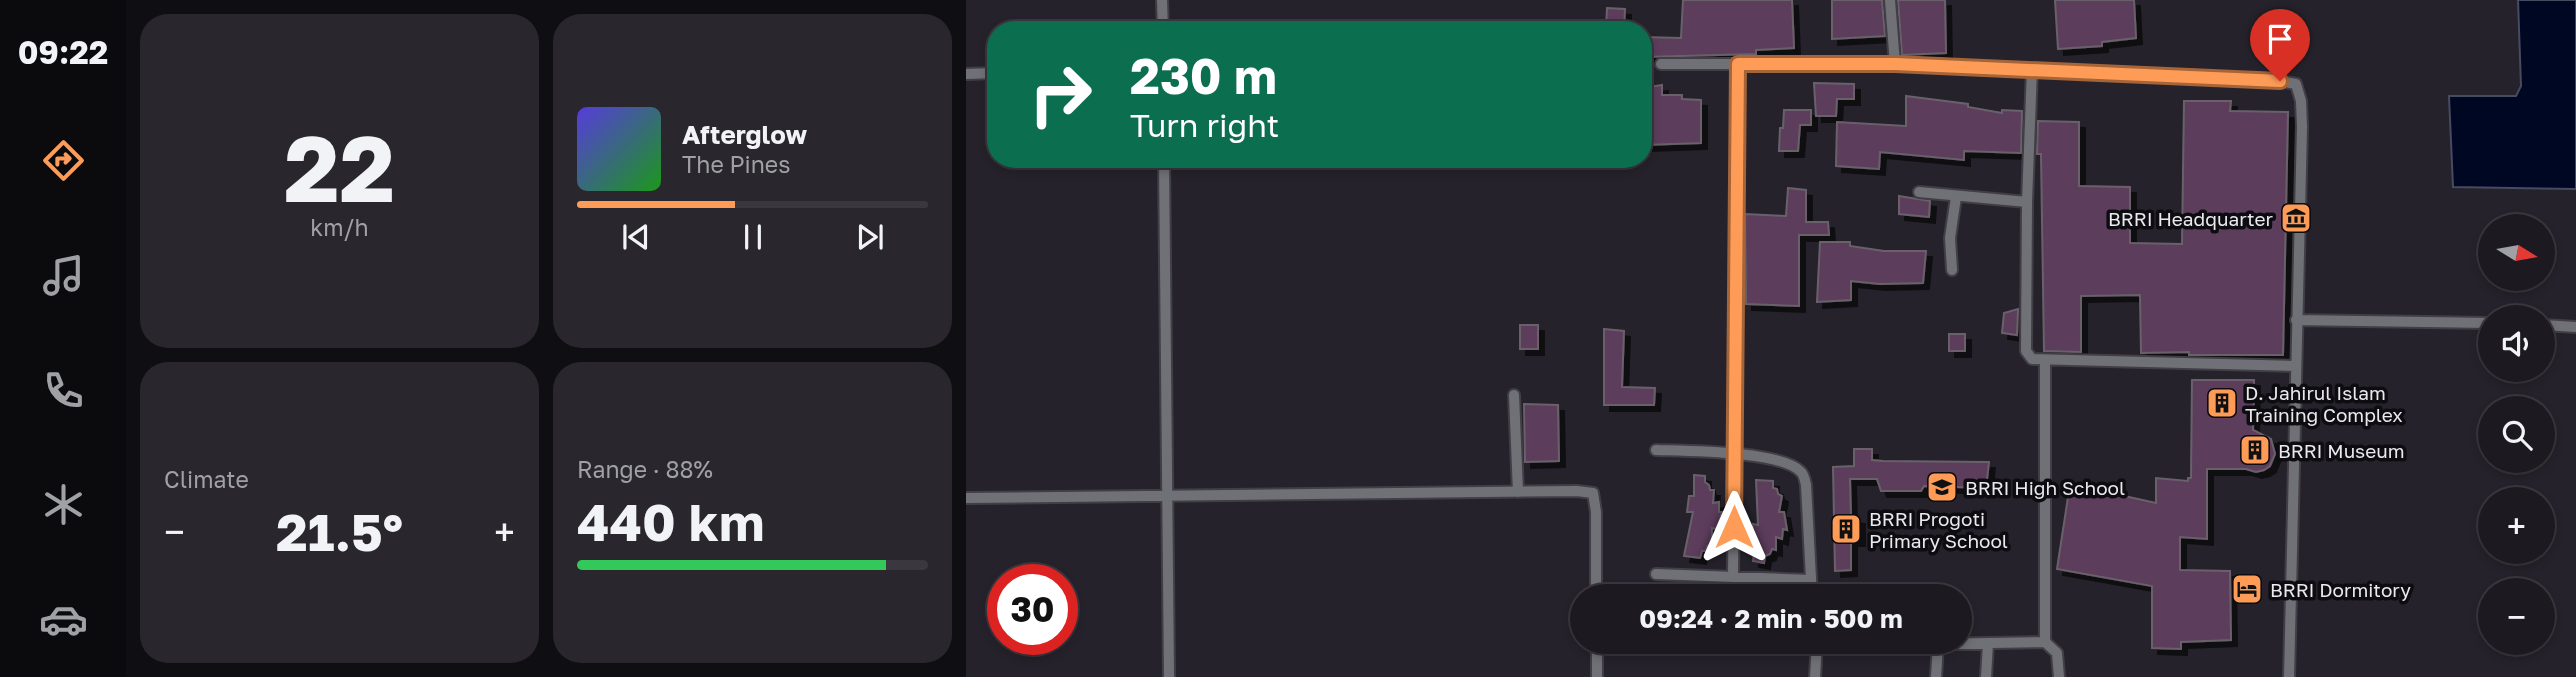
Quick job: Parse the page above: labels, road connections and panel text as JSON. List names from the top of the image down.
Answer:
{
  "places": {
    "museum": ["BRRI Headquarter"],
    "building": ["D. Jahirul Islam Training Complex", "BRRI Museum", "BRRI Progoti Primary School"],
    "school or university": ["BRRI High School"],
    "hotel": ["BRRI Dormitory"]
  },
  "north": "right",
  "page": {
    "tabs": "09:22",
    "tile": [
      ["22", "km/h"],
      "Climate",
      ["Range · 88%", "440 km"]
    ],
    "turn": ["230 m", "Turn right"],
    "song": ["Afterglow", "The Pines"],
    "map_buttons": ["+", "−"],
    "heat": ["−", "21.5°", "+"],
    "limit": "30",
    "trip": "09:24 · 2 min · 500 m"
  }
}
